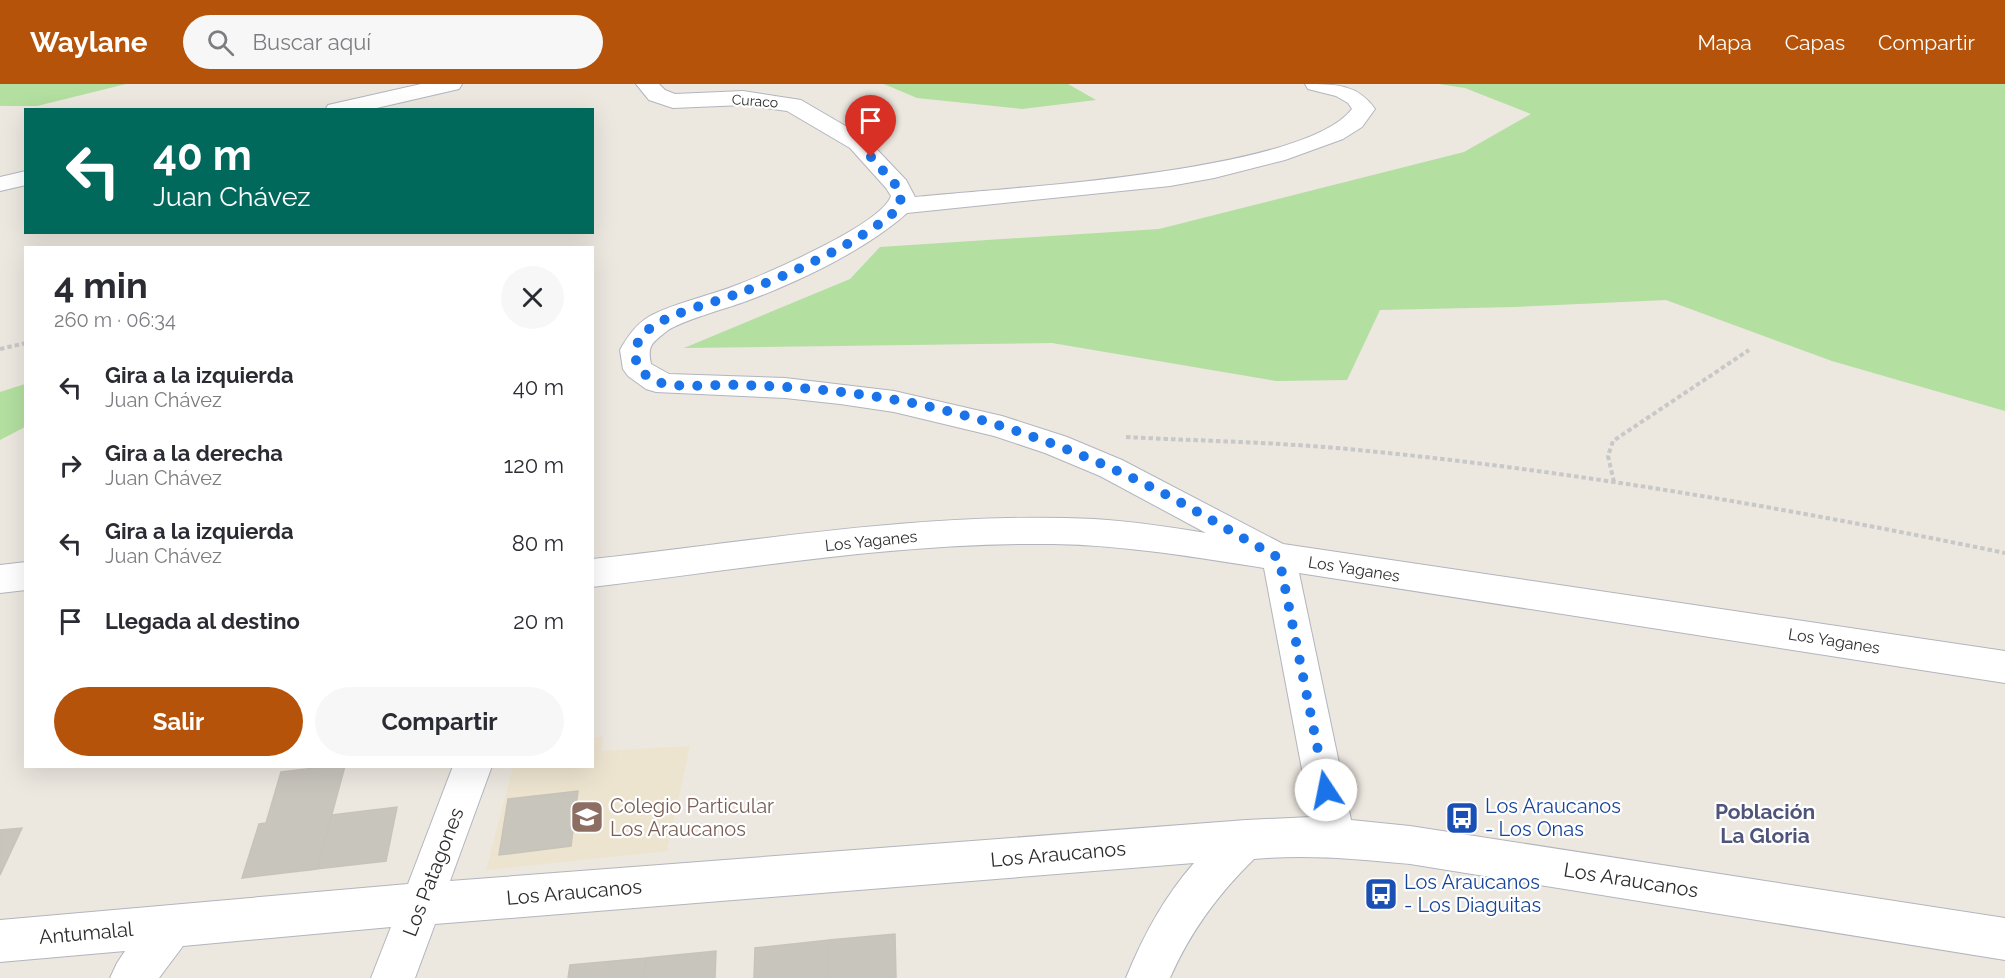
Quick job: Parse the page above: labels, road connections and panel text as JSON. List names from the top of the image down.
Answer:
{
  "streets": {
    "street": [
      "Curaco",
      "Los Yaganes",
      "Los Araucanos",
      "Los Patagones",
      "Antumalal"
    ]
  },
  "crossings": [
    ["Los Araucanos", "Los Patagones"],
    ["Los Araucanos", "Antumalal"]
  ],
  "districts": ["Población La Gloria"],
  "places": {
    "school or university": ["Colegio Particular Los Araucanos"],
    "bus stop": ["Los Araucanos - Los Onas", "Los Araucanos - Los Diaguitas"]
  },
  "page": {
    "header": "Waylane",
    "search": "Buscar aquí",
    "nav": ["Mapa", "Capas", "Compartir"],
    "turn": ["40 m", "Juan Chávez"],
    "heading": ["4 min", "260 m · 06:34"],
    "list": [
      {
        "name": "Gira a la izquierda",
        "note": "Juan Chávez",
        "value": "40 m"
      },
      {
        "name": "Gira a la derecha",
        "note": "Juan Chávez",
        "value": "120 m"
      },
      {
        "name": "Gira a la izquierda",
        "note": "Juan Chávez",
        "value": "80 m"
      },
      {
        "name": "Llegada al destino",
        "value": "20 m"
      }
    ],
    "buttons": ["Salir", "Compartir"]
  }
}
